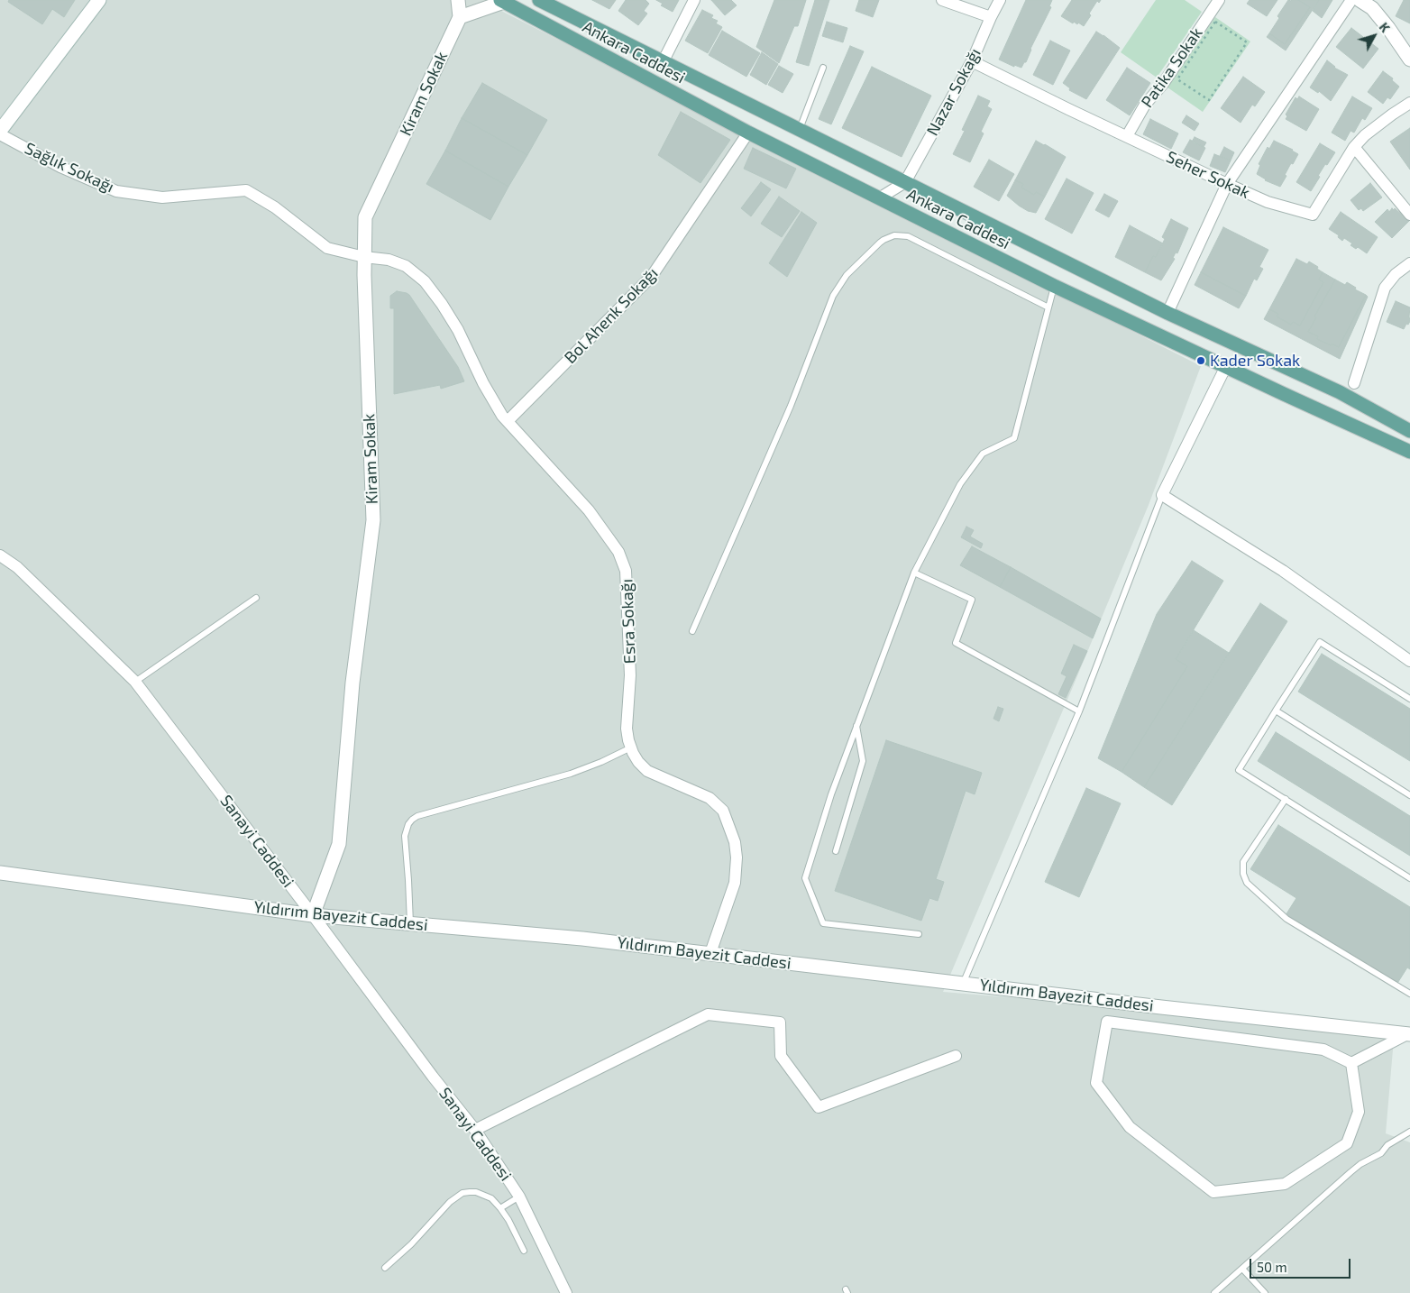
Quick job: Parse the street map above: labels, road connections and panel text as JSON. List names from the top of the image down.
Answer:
{
  "streets": {
    "main road": ["Ankara Caddesi"],
    "street": [
      "Patika Sokak",
      "Nazar Sokağı",
      "Kiram Sokak",
      "Sağlık Sokağı",
      "Seher Sokak",
      "Bol Ahenk Sokağı",
      "Esra Sokağı",
      "Sanayi Caddesi",
      "Yıldırım Bayezit Caddesi"
    ]
  },
  "crossings": [
    ["Ankara Caddesi", "Nazar Sokağı"],
    ["Ankara Caddesi", "Bol Ahenk Sokağı"],
    ["Patika Sokak", "Seher Sokak"],
    ["Nazar Sokağı", "Seher Sokak"],
    ["Kiram Sokak", "Sağlık Sokağı"],
    ["Kiram Sokak", "Esra Sokağı"],
    ["Kiram Sokak", "Sanayi Caddesi"],
    ["Kiram Sokak", "Yıldırım Bayezit Caddesi"],
    ["Sağlık Sokağı", "Esra Sokağı"],
    ["Bol Ahenk Sokağı", "Esra Sokağı"],
    ["Esra Sokağı", "Yıldırım Bayezit Caddesi"],
    ["Sanayi Caddesi", "Yıldırım Bayezit Caddesi"]
  ],
  "places": ["Kader Sokak"],
  "scale_bar": "50 m",
  "north": "top right"
}
